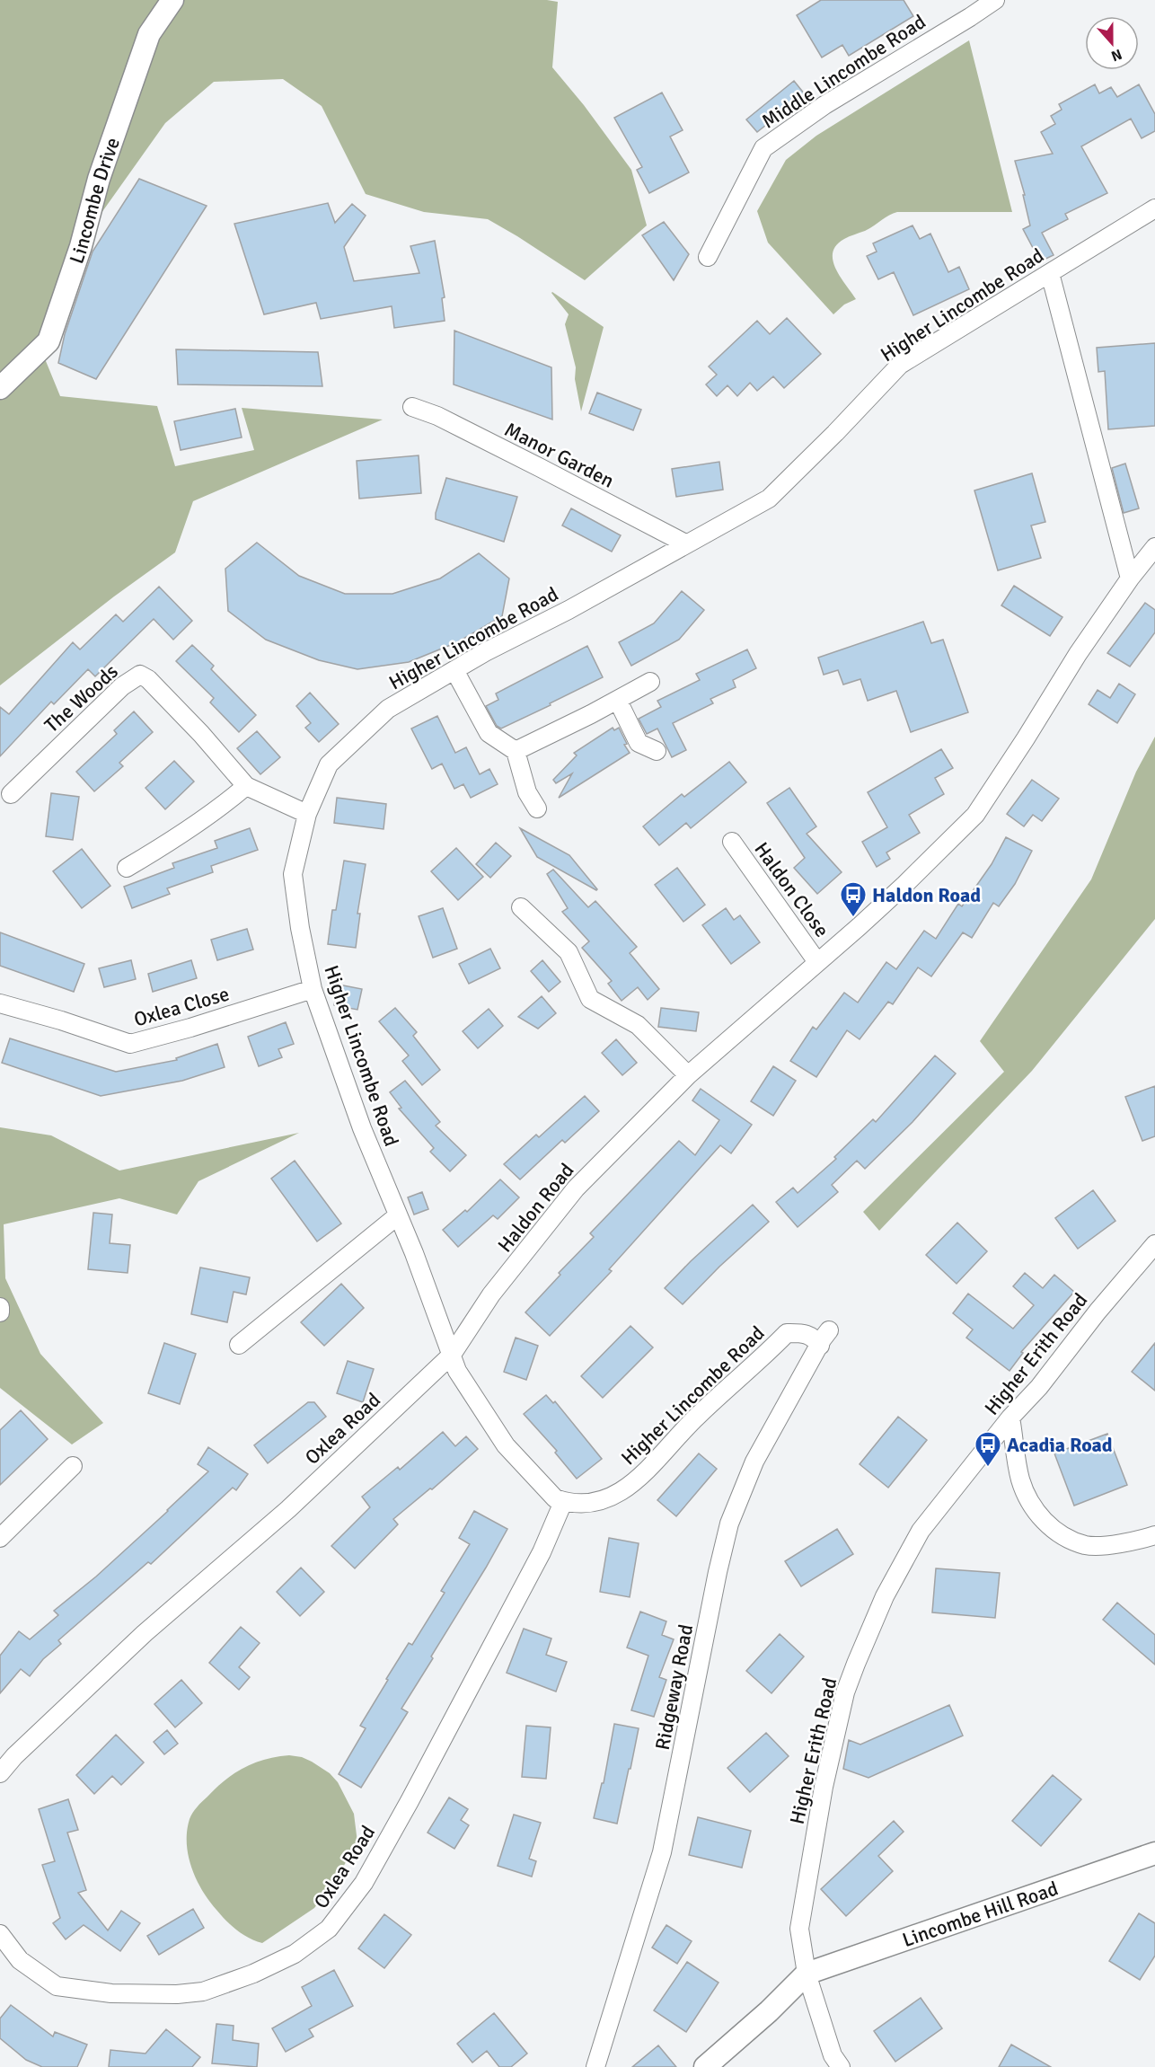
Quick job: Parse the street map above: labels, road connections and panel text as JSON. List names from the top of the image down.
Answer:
{
  "streets": {
    "street": [
      "Middle Lincombe Road",
      "Lincombe Drive",
      "Higher Lincombe Road",
      "Manor Garden",
      "The Woods",
      "Haldon Close",
      "Oxlea Close",
      "Haldon Road",
      "Higher Erith Road",
      "Oxlea Road",
      "Ridgeway Road",
      "Lincombe Hill Road"
    ]
  },
  "crossings": [
    ["Higher Lincombe Road", "Manor Garden"],
    ["Higher Lincombe Road", "The Woods"],
    ["Higher Lincombe Road", "Oxlea Close"],
    ["Higher Lincombe Road", "Haldon Road"],
    ["Higher Lincombe Road", "Oxlea Road"],
    ["Higher Lincombe Road", "Ridgeway Road"],
    ["Haldon Close", "Haldon Road"],
    ["Haldon Road", "Oxlea Road"],
    ["Higher Erith Road", "Lincombe Hill Road"]
  ],
  "places": {
    "bus stop": ["Haldon Road", "Acadia Road"]
  },
  "north": "bottom"
}
